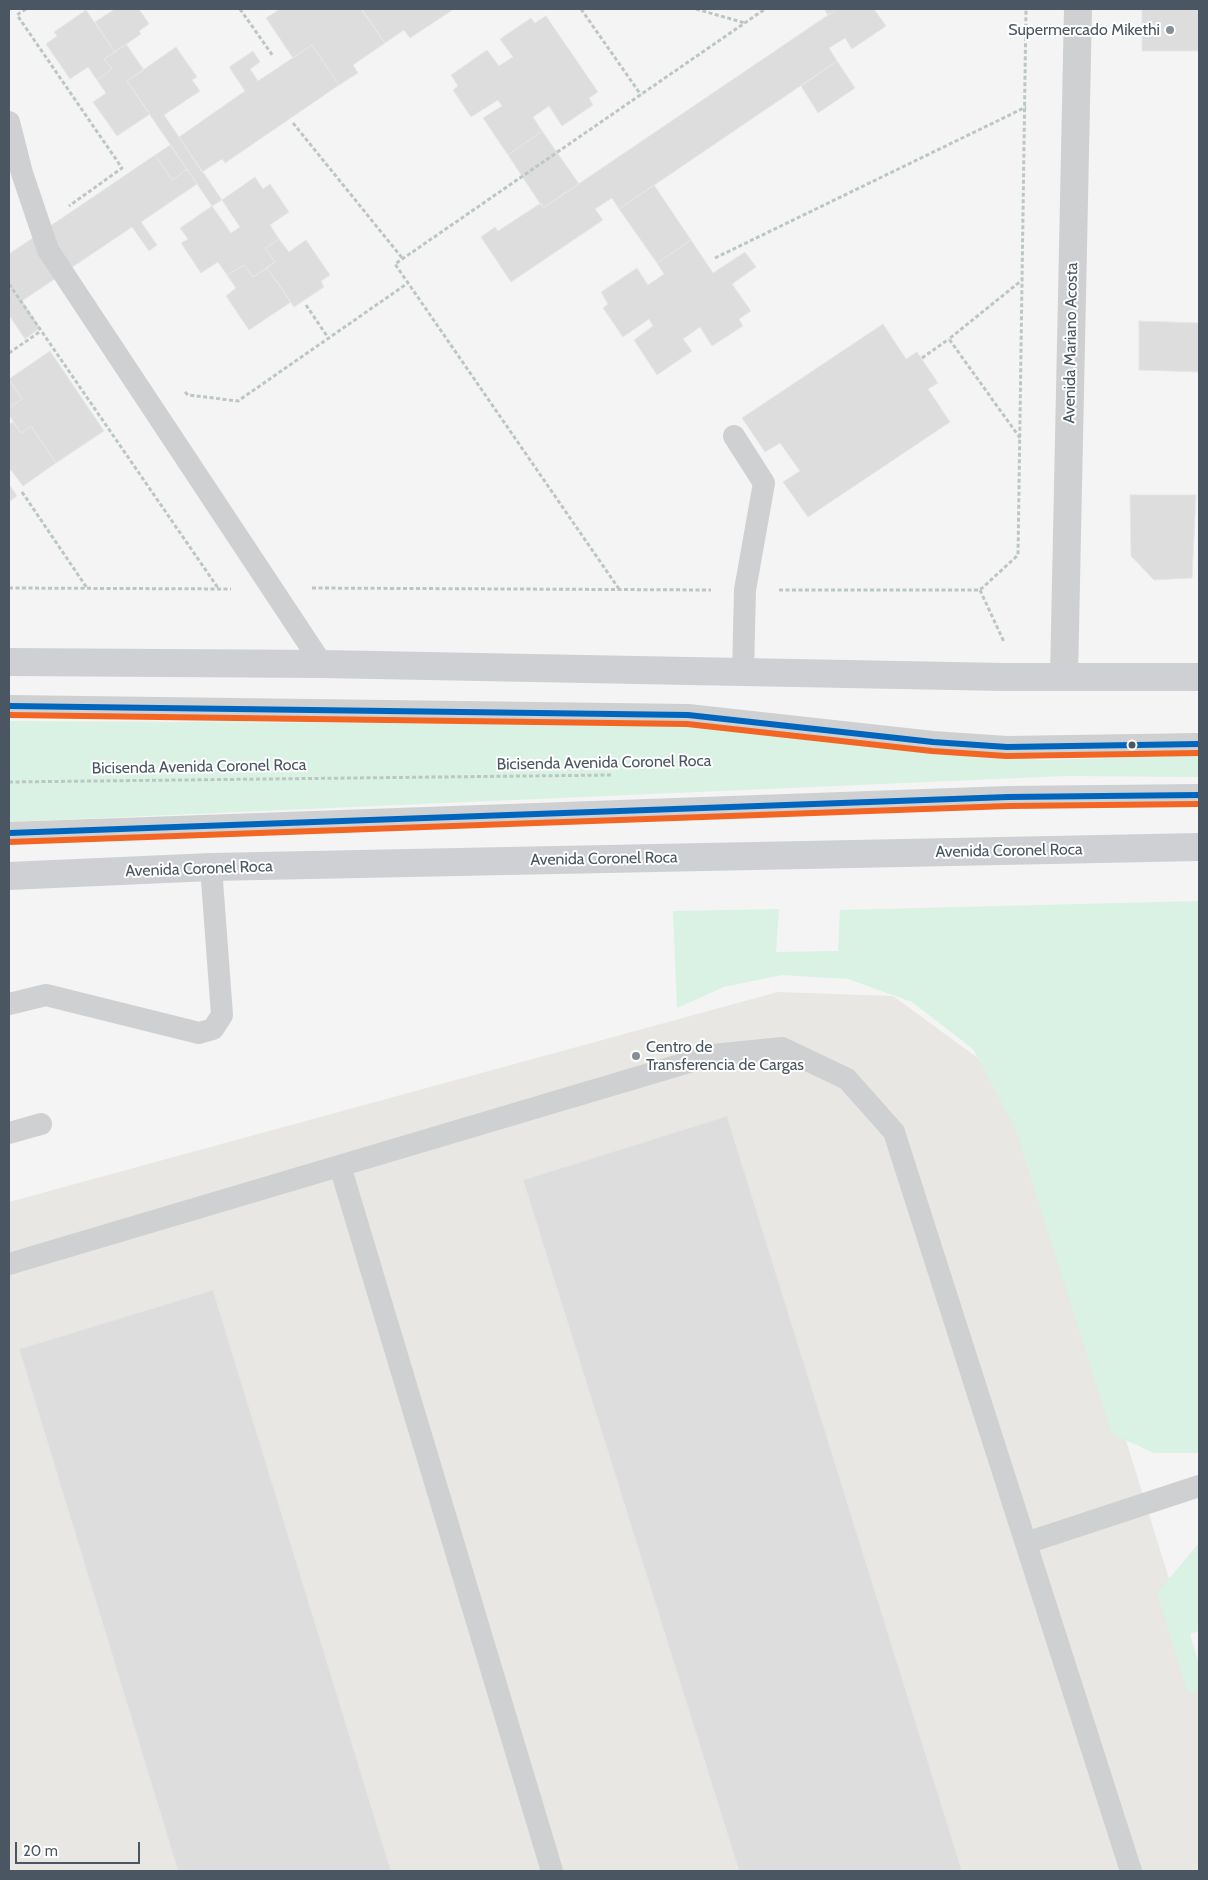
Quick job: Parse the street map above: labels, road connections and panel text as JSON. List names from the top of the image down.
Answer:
{
  "streets": {
    "main road": ["Avenida Coronel Roca"],
    "street": ["Avenida Mariano Acosta"],
    "path": ["Bicisenda Avenida Coronel Roca"]
  },
  "places": ["Supermercado Mikethi", "Centro de Transferencia de Cargas"],
  "scale_bar": "20 m"
}
